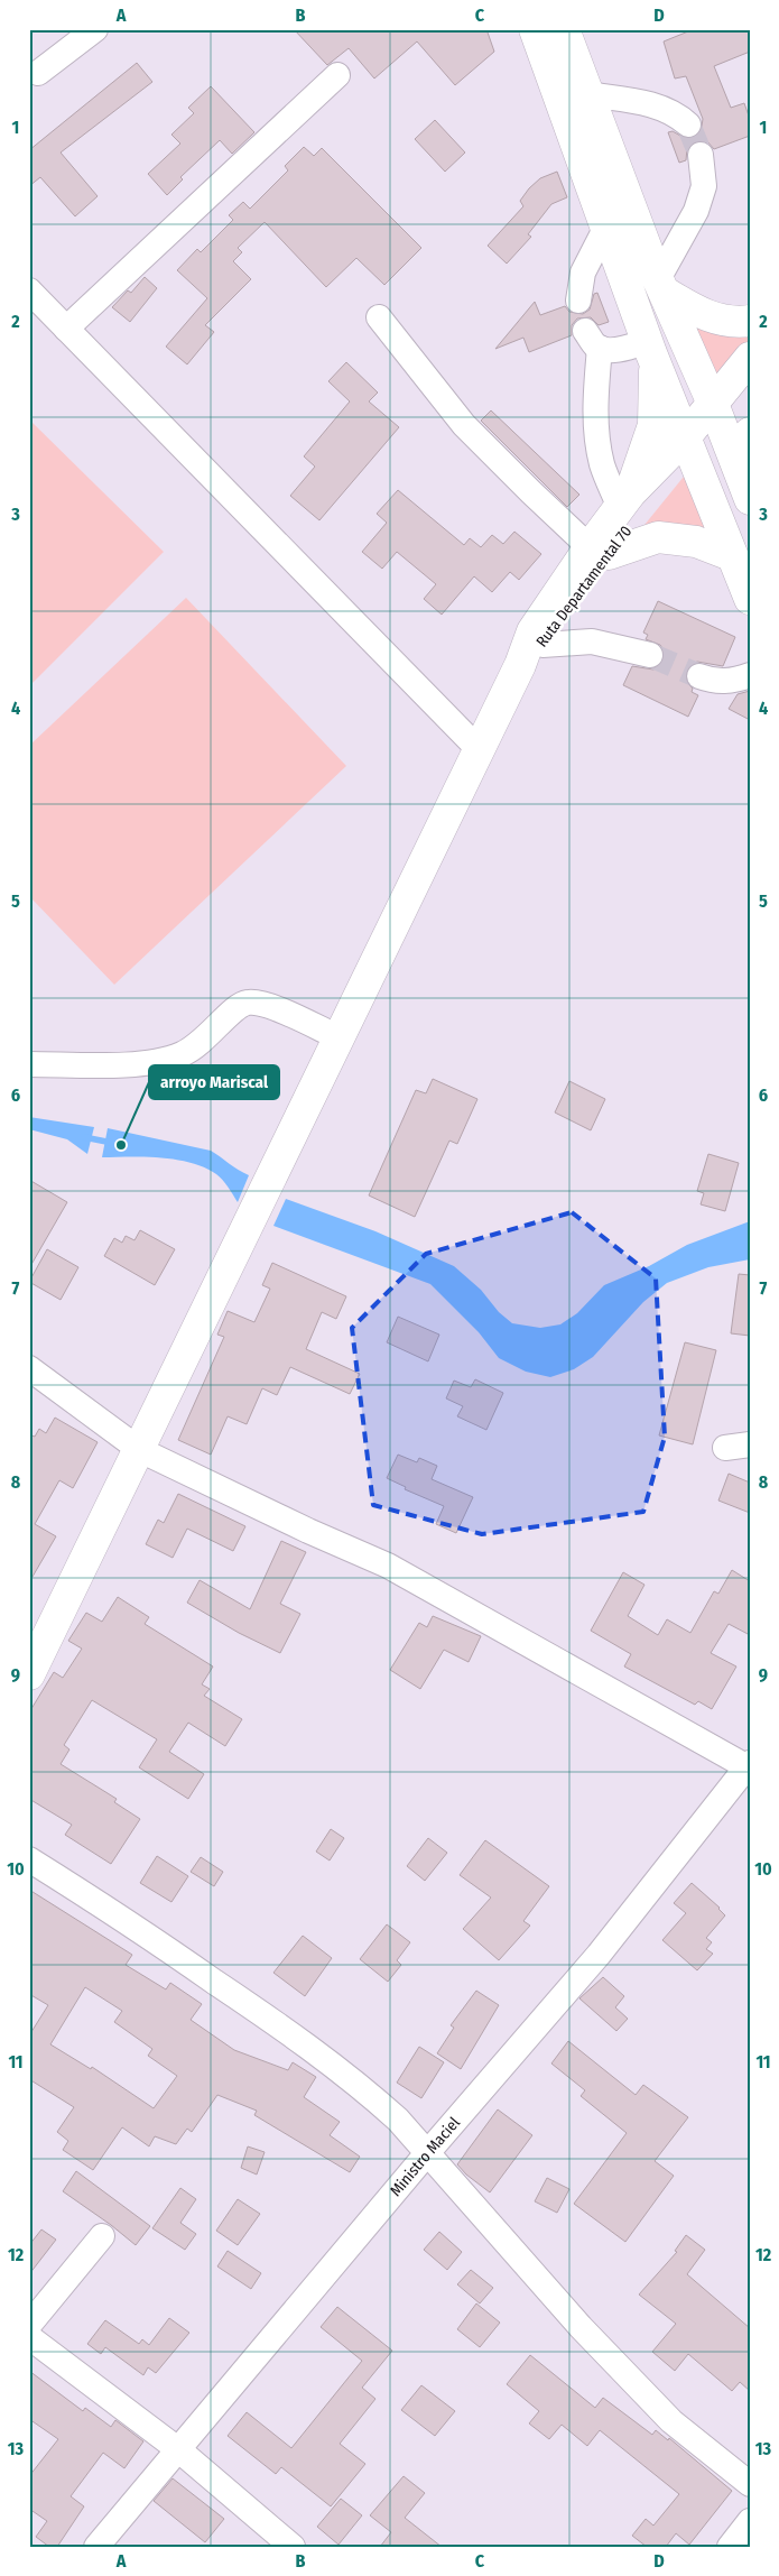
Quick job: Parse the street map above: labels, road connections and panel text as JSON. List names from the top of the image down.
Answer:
{
  "streets": {
    "main road": ["Ruta Departamental 70"],
    "street": ["Ministro Maciel"]
  },
  "places": ["arroyo Mariscal"],
  "grid": {
    "columns": [
      "A",
      "B",
      "C",
      "D"
    ],
    "rows": [
      "1",
      "2",
      "3",
      "4",
      "5",
      "6",
      "7",
      "8",
      "9",
      "10",
      "11",
      "12",
      "13"
    ]
  }
}
